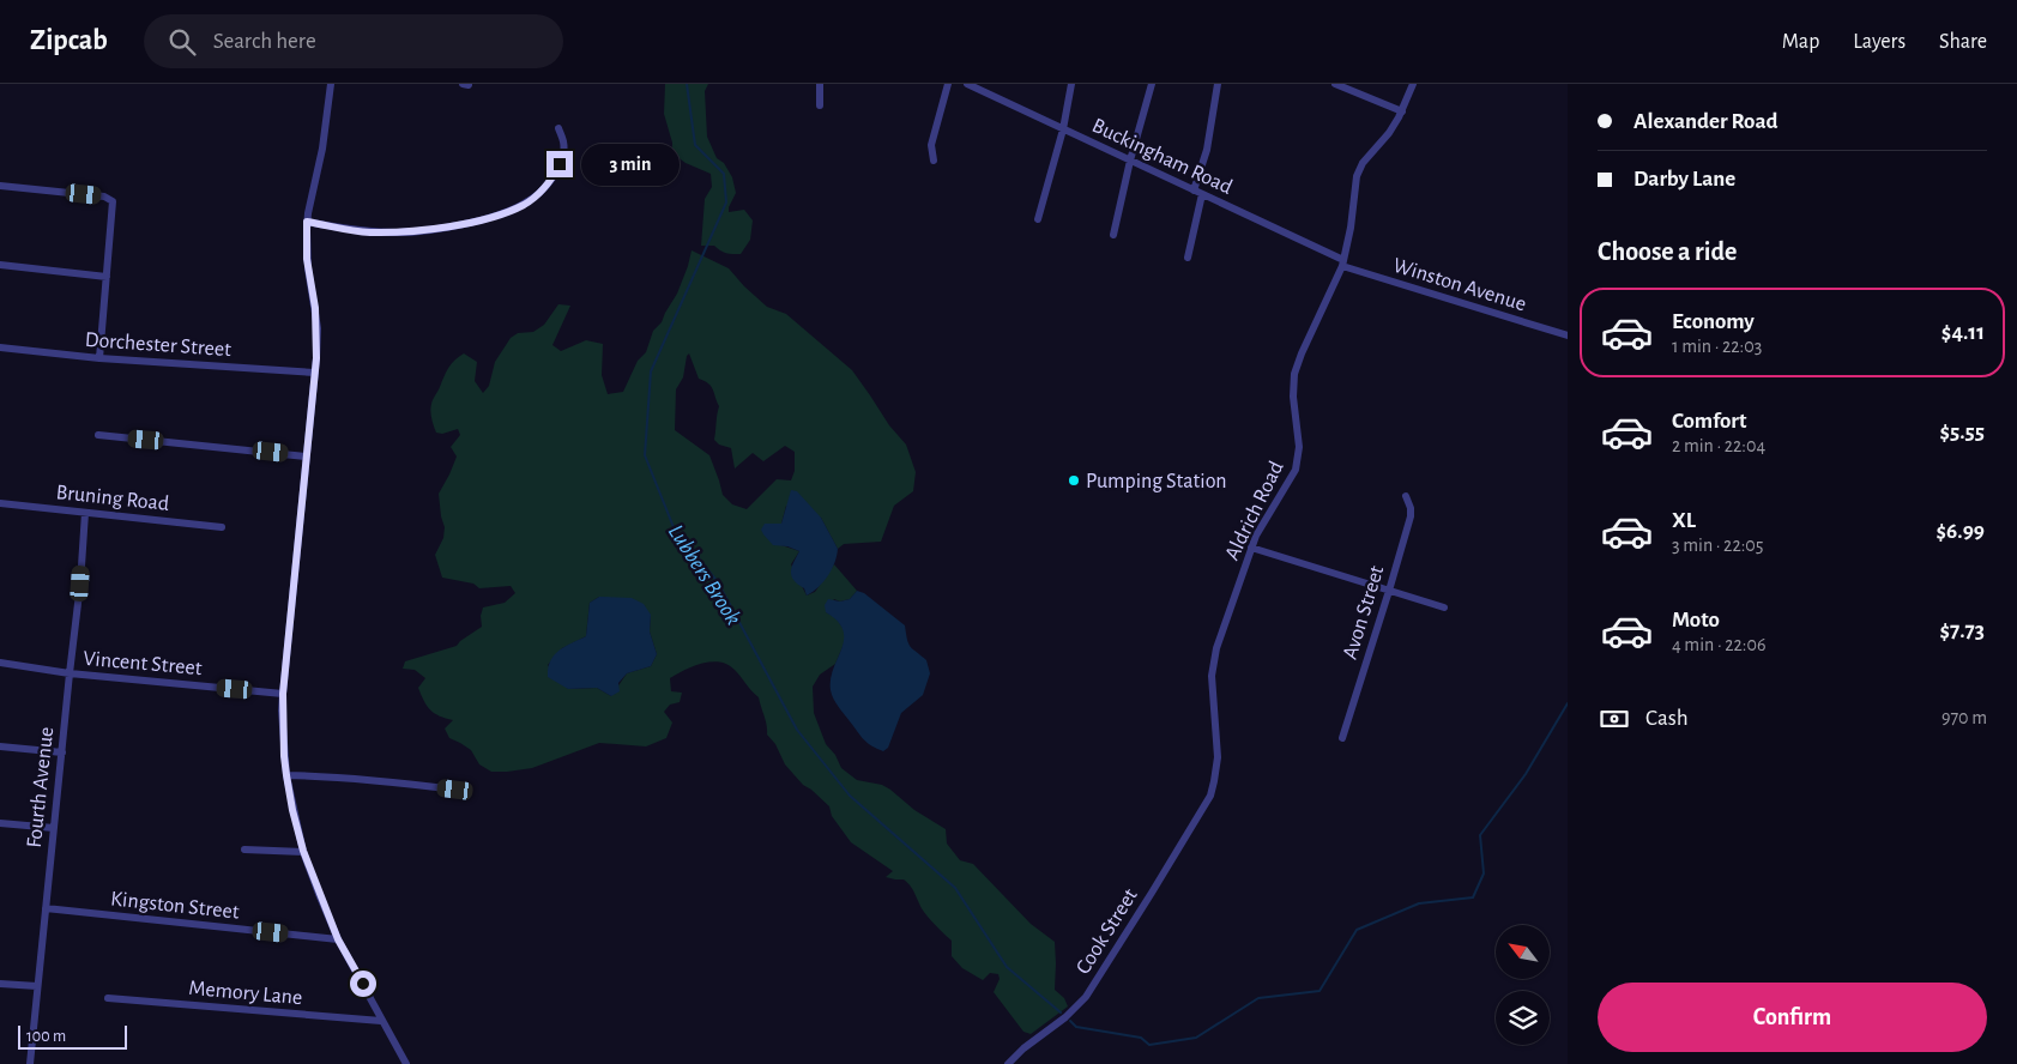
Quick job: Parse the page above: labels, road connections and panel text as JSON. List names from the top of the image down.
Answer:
{
  "streets": {
    "street": [
      "Buckingham Road",
      "Winston Avenue",
      "Dorchester Street",
      "Bruning Road",
      "Aldrich Road",
      "Avon Street",
      "Vincent Street",
      "Fourth Avenue",
      "Kingston Street",
      "Cook Street",
      "Memory Lane"
    ]
  },
  "crossings": [
    ["Buckingham Road", "Winston Avenue"],
    ["Buckingham Road", "Aldrich Road"],
    ["Winston Avenue", "Aldrich Road"],
    ["Bruning Road", "Fourth Avenue"],
    ["Aldrich Road", "Cook Street"],
    ["Vincent Street", "Fourth Avenue"],
    ["Fourth Avenue", "Kingston Street"]
  ],
  "water": ["Lubbers Brook"],
  "places": ["Pumping Station"],
  "scale_bar": "100 m",
  "north": "top left",
  "page": {
    "header": "Zipcab",
    "search": "Search here",
    "nav": ["Map", "Layers", "Share"],
    "banner": ["Alexander Road", "Darby Lane"],
    "bubble": "3 min",
    "heading": "Choose a ride",
    "list": [
      {
        "name": "Economy",
        "note": "1 min · 22:03",
        "value": "$4.11"
      },
      {
        "name": "Comfort",
        "note": "2 min · 22:04",
        "value": "$5.55"
      },
      {
        "name": "XL",
        "note": "3 min · 22:05",
        "value": "$6.99"
      },
      {
        "name": "Moto",
        "note": "4 min · 22:06",
        "value": "$7.73"
      }
    ],
    "pay": ["Cash", "970 m"],
    "buttons": "Confirm",
    "scale": "100 m"
  }
}
